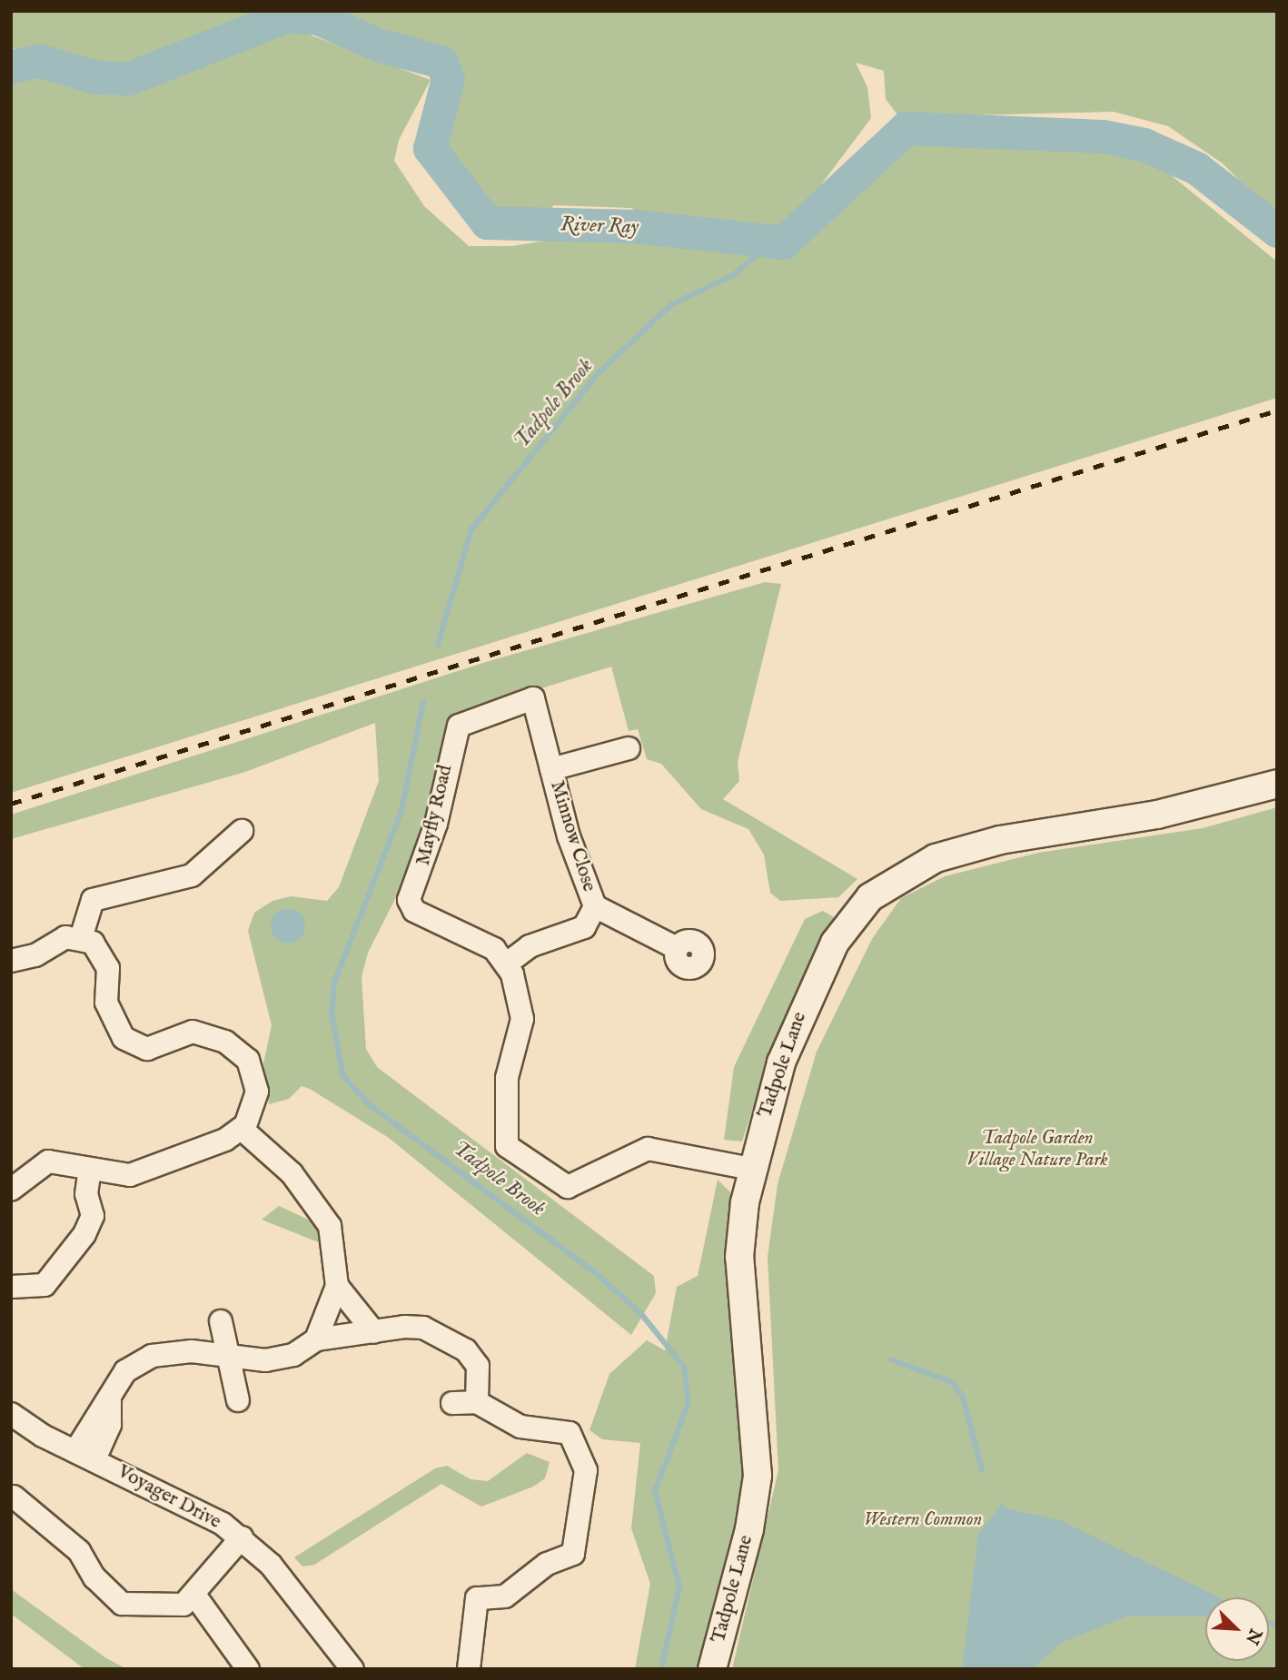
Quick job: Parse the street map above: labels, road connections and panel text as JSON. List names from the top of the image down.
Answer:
{
  "streets": {
    "street": [
      "Mayfly Road",
      "Minnow Close",
      "Tadpole Lane",
      "Voyager Drive"
    ]
  },
  "crossings": [
    ["Mayfly Road", "Minnow Close"]
  ],
  "water": ["River Ray", "Tadpole Brook"],
  "parks": ["Tadpole Garden Village Nature Park", "Western Common"],
  "north": "bottom right"
}
